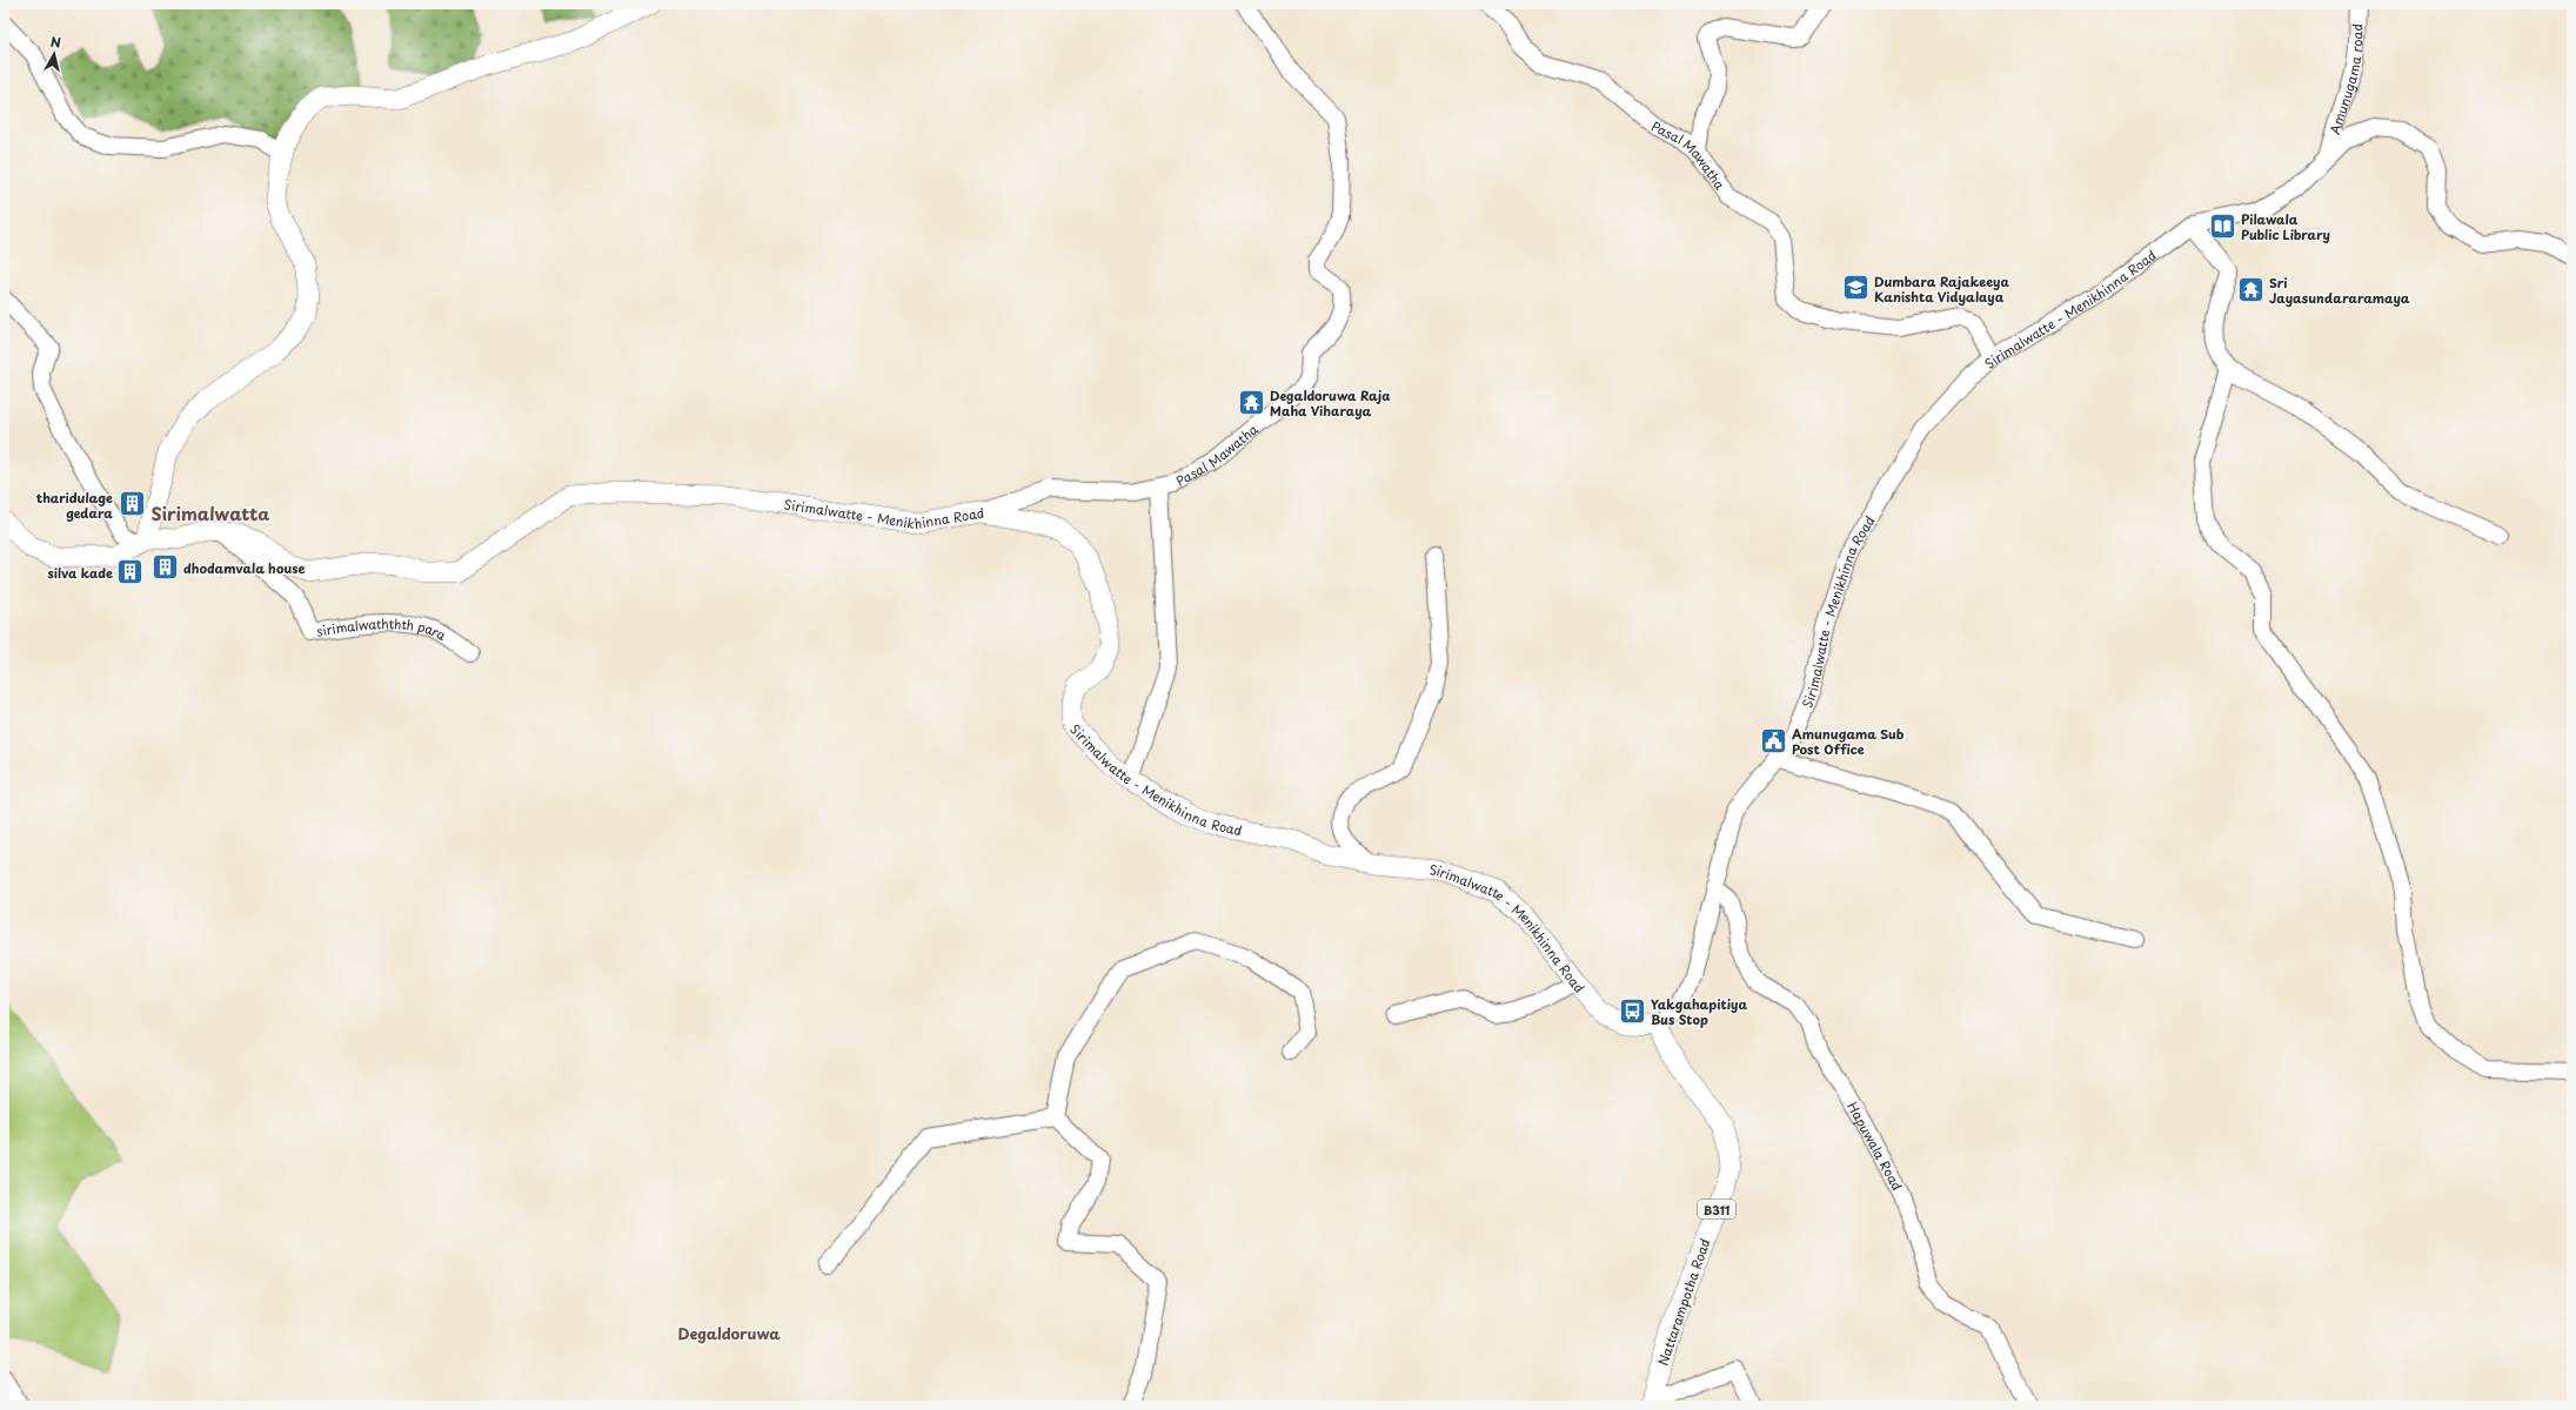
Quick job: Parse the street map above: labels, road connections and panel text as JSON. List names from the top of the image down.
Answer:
{
  "streets": {
    "main road": ["Sirimalwatte - Menikhinna Road", "B311", "Nattarampotha Road"],
    "street": [
      "Amunugama road",
      "Pasal Mawatha",
      "sirimalwaththth para",
      "Hapuwala Road"
    ]
  },
  "crossings": [
    ["Amunugama road", "Sirimalwatte - Menikhinna Road"],
    ["Pasal Mawatha", "Sirimalwatte - Menikhinna Road"],
    ["Sirimalwatte - Menikhinna Road", "sirimalwaththth para"],
    ["Sirimalwatte - Menikhinna Road", "Hapuwala Road"],
    ["Sirimalwatte - Menikhinna Road", "Nattarampotha Road"]
  ],
  "districts": ["Sirimalwatta", "Degaldoruwa"],
  "places": {
    "library": ["Pilawala Public Library"],
    "school or university": ["Dumbara Rajakeeya Kanishta Vidyalaya"],
    "temple": ["Sri Jayasundararamaya", "Degaldoruwa Raja Maha Viharaya"],
    "building": ["tharidulage gedara", "dhodamvala house", "silva kade"],
    "public building": ["Amunugama Sub Post Office"],
    "bus stop": ["Yakgahapitiya Bus Stop"]
  },
  "north": "top"
}
